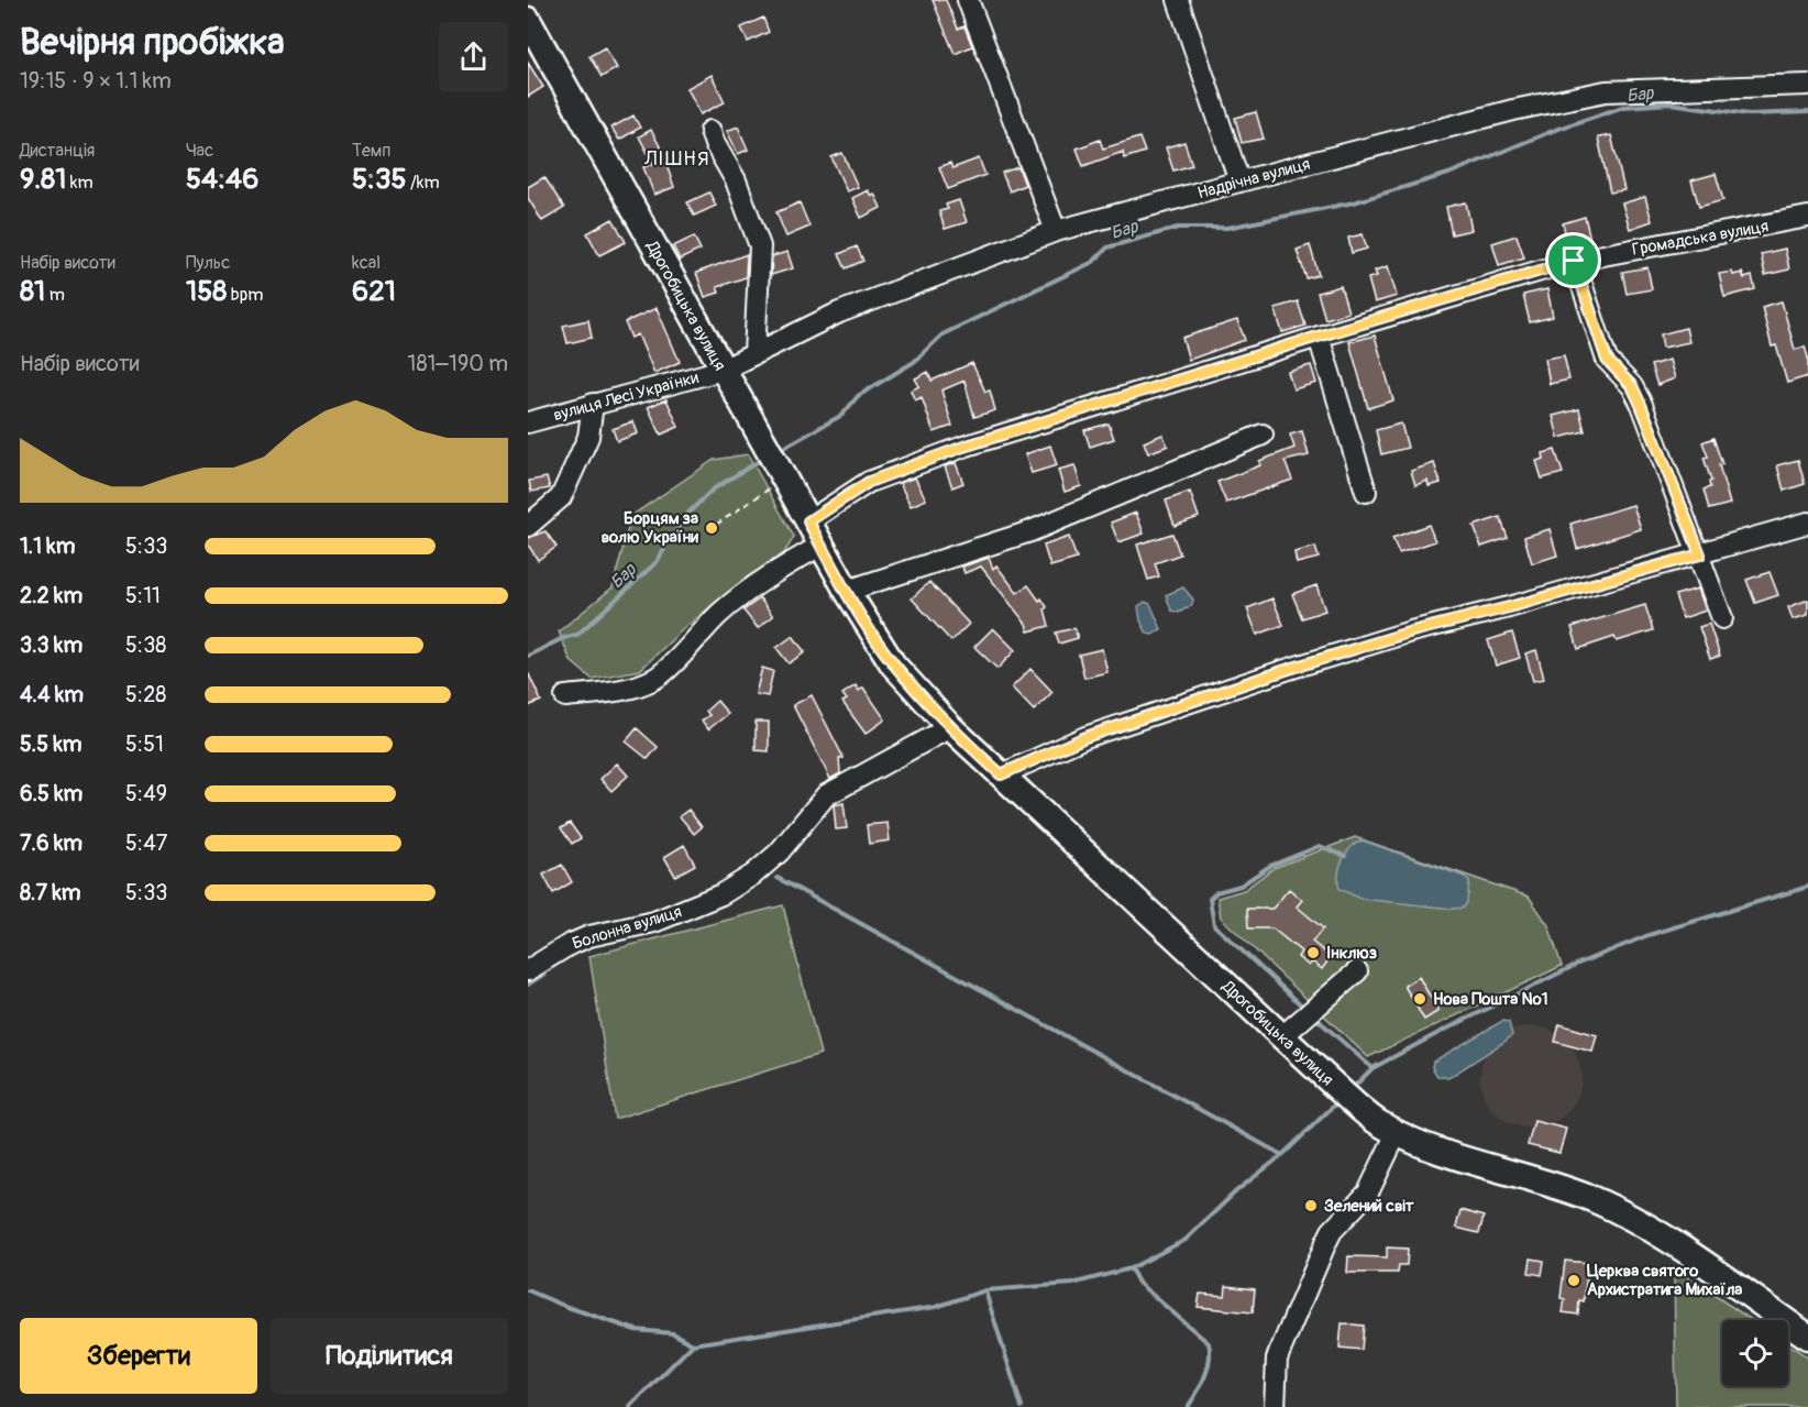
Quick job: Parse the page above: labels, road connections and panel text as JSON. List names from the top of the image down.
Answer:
{
  "streets": {
    "main road": ["Дрогобицька вулиця"],
    "street": [
      "Надрічна вулиця",
      "Громадська вулиця",
      "вулиця Лесі Українки",
      "Болонна вулиця"
    ]
  },
  "crossings": [
    ["Надрічна вулиця", "Дрогобицька вулиця"],
    ["Надрічна вулиця", "вулиця Лесі Українки"],
    ["Громадська вулиця", "Дрогобицька вулиця"],
    ["Дрогобицька вулиця", "вулиця Лесі Українки"],
    ["Дрогобицька вулиця", "Болонна вулиця"]
  ],
  "districts": ["ЛІШНЯ"],
  "water": ["Бар"],
  "places": [
    "Борцям за волю України",
    "Інклюз",
    "Нова Пошта №1",
    "Зелений світ",
    "Церква святого Архистратига Михаїла"
  ],
  "page": {
    "heading": ["Вечірня пробіжка", "19:15 · 9 × 1.1 km"],
    "stats": [
      ["Дистанція", "9.81 km"],
      ["Час", "54:46"],
      ["Темп", "5:35 /km"],
      ["Набір висоти", "81 m"],
      ["Пульс", "158 bpm"],
      ["kcal", "621"]
    ],
    "chart": ["Набір висоти", "181–190 m"],
    "list": [
      {
        "name": "1.1 km",
        "note": "5:33"
      },
      {
        "name": "2.2 km",
        "note": "5:11"
      },
      {
        "name": "3.3 km",
        "note": "5:38"
      },
      {
        "name": "4.4 km",
        "note": "5:28"
      },
      {
        "name": "5.5 km",
        "note": "5:51"
      },
      {
        "name": "6.5 km",
        "note": "5:49"
      },
      {
        "name": "7.6 km",
        "note": "5:47"
      },
      {
        "name": "8.7 km",
        "note": "5:33"
      }
    ],
    "buttons": ["Зберегти", "Поділитися"]
  }
}
